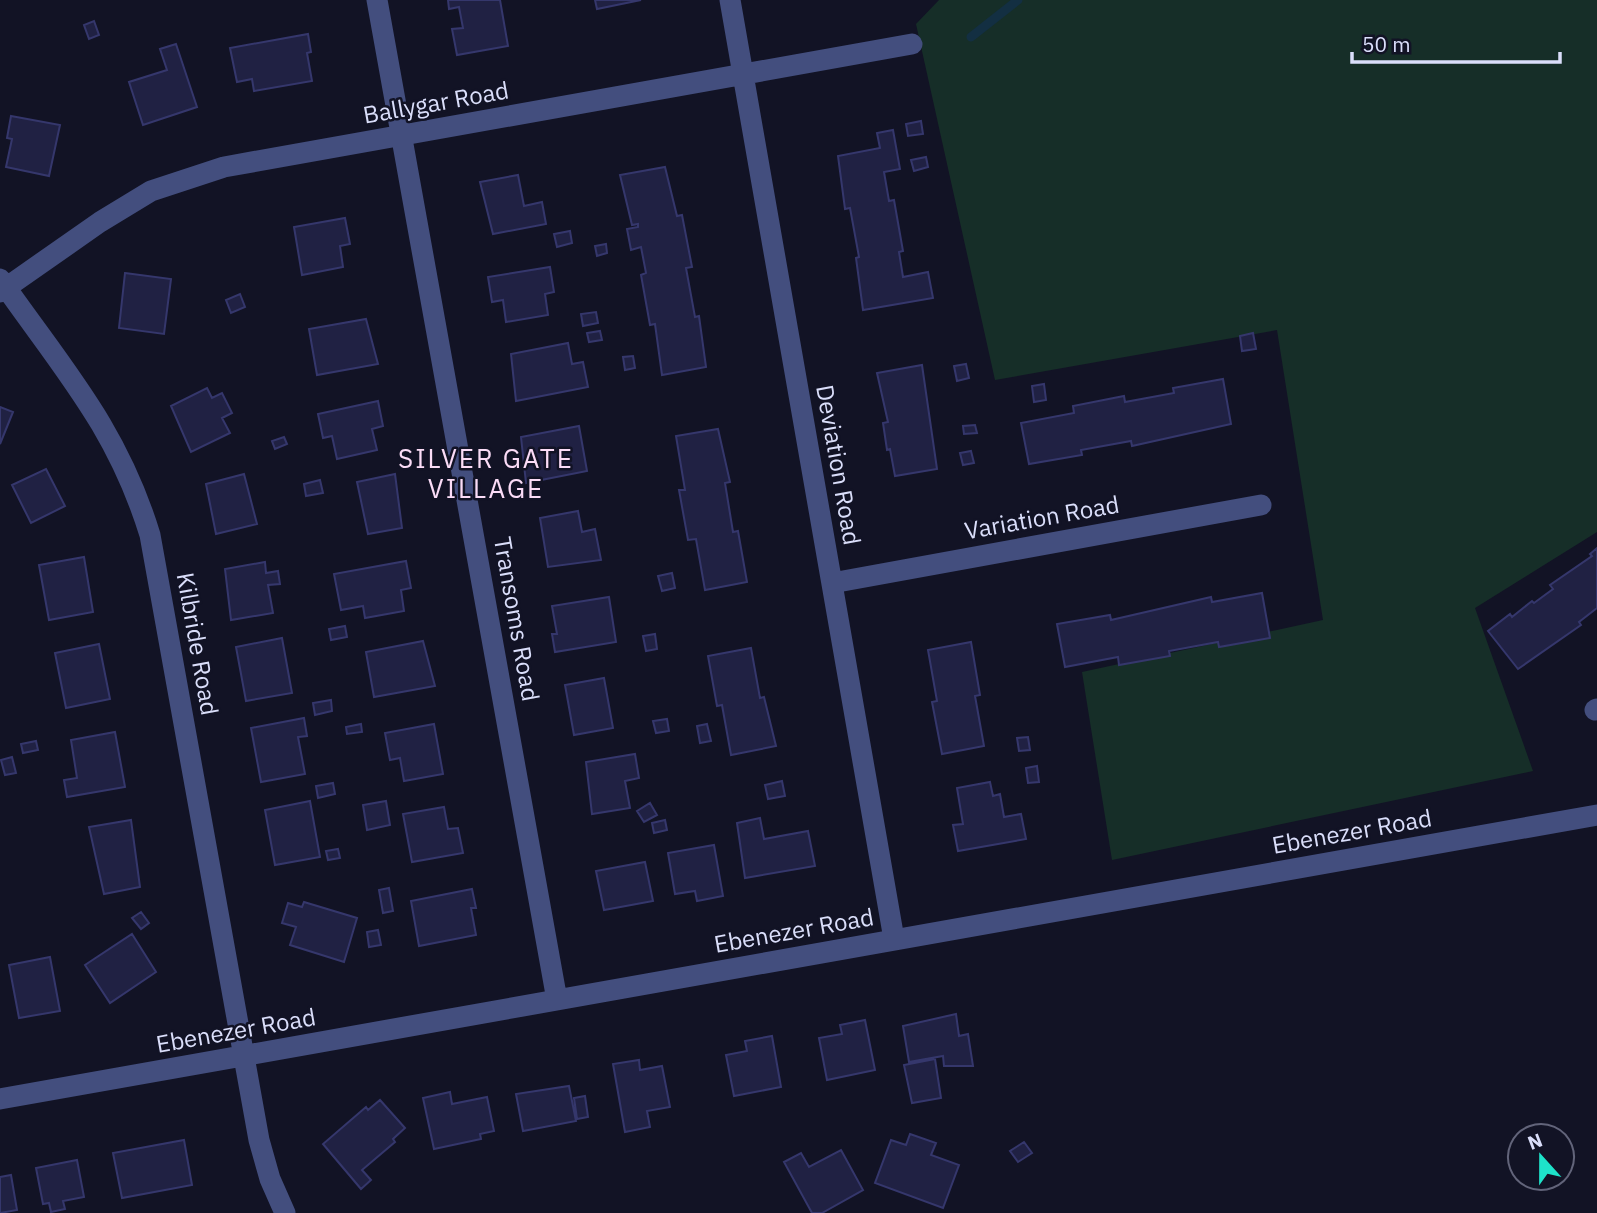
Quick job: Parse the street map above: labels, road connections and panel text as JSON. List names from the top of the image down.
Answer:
{
  "streets": {
    "street": [
      "Ballygar Road",
      "Deviation Road",
      "Variation Road",
      "Transoms Road",
      "Kilbride Road",
      "Ebenezer Road"
    ]
  },
  "crossings": [
    ["Ballygar Road", "Deviation Road"],
    ["Ballygar Road", "Transoms Road"],
    ["Ballygar Road", "Kilbride Road"],
    ["Deviation Road", "Variation Road"],
    ["Deviation Road", "Ebenezer Road"],
    ["Transoms Road", "Ebenezer Road"],
    ["Kilbride Road", "Ebenezer Road"]
  ],
  "districts": ["SILVER GATE VILLAGE"],
  "scale_bar": "50 m",
  "north": "top"
}
